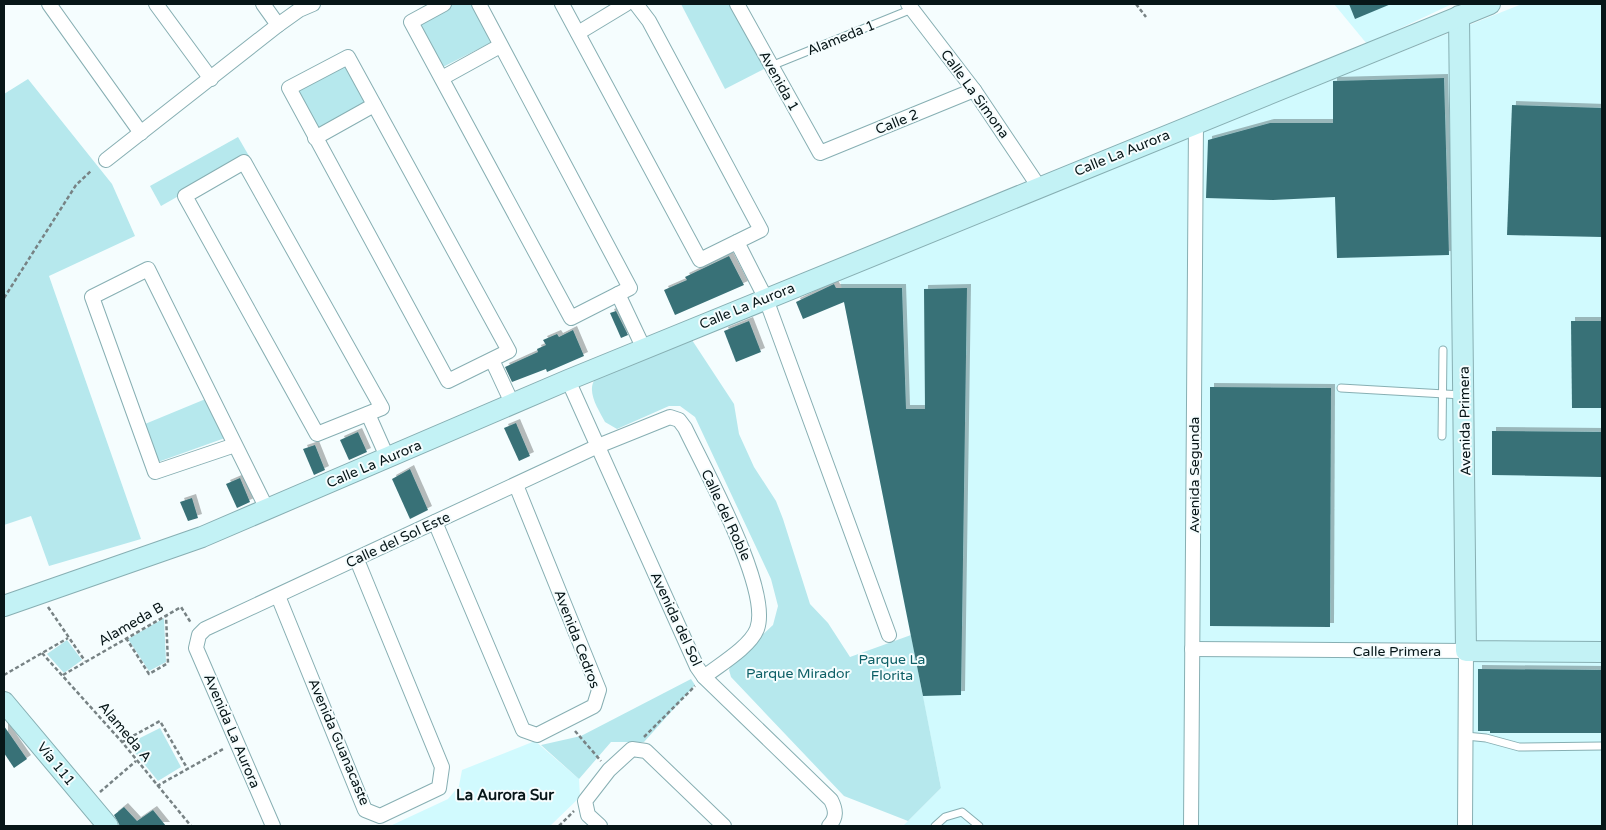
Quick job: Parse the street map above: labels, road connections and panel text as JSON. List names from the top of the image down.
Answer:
{
  "streets": {
    "street": [
      "Avenida 1",
      "Calle La Simona",
      "Calle 2",
      "Calle La Aurora",
      "Avenida Primera",
      "Avenida Segunda",
      "Calle del Roble",
      "Calle del Sol Este",
      "Avenida del Sol",
      "Avenida Cedros",
      "Calle Primera",
      "Avenida La Aurora",
      "Avenida Guanacaste",
      "Vía 111"
    ],
    "lane": ["Alameda 1"],
    "path": ["Alameda B", "Alameda A"]
  },
  "crossings": [
    ["Alameda 1", "Avenida 1"],
    ["Alameda 1", "Calle La Simona"],
    ["Avenida 1", "Calle 2"],
    ["Calle La Simona", "Calle 2"],
    ["Calle La Simona", "Calle La Aurora"],
    ["Calle La Aurora", "Avenida Primera"],
    ["Calle La Aurora", "Avenida Segunda"],
    ["Calle La Aurora", "Avenida del Sol"],
    ["Avenida Primera", "Calle Primera"],
    ["Avenida Segunda", "Calle Primera"],
    ["Calle del Roble", "Calle del Sol Este"],
    ["Calle del Roble", "Avenida del Sol"],
    ["Calle del Sol Este", "Avenida del Sol"],
    ["Calle del Sol Este", "Alameda B"],
    ["Calle del Sol Este", "Avenida Cedros"],
    ["Calle del Sol Este", "Avenida La Aurora"],
    ["Calle del Sol Este", "Avenida Guanacaste"],
    ["Alameda B", "Avenida La Aurora"],
    ["Alameda B", "Alameda A"]
  ],
  "districts": ["La Aurora Sur"],
  "parks": ["Parque La Florita", "Parque Mirador"]
}
